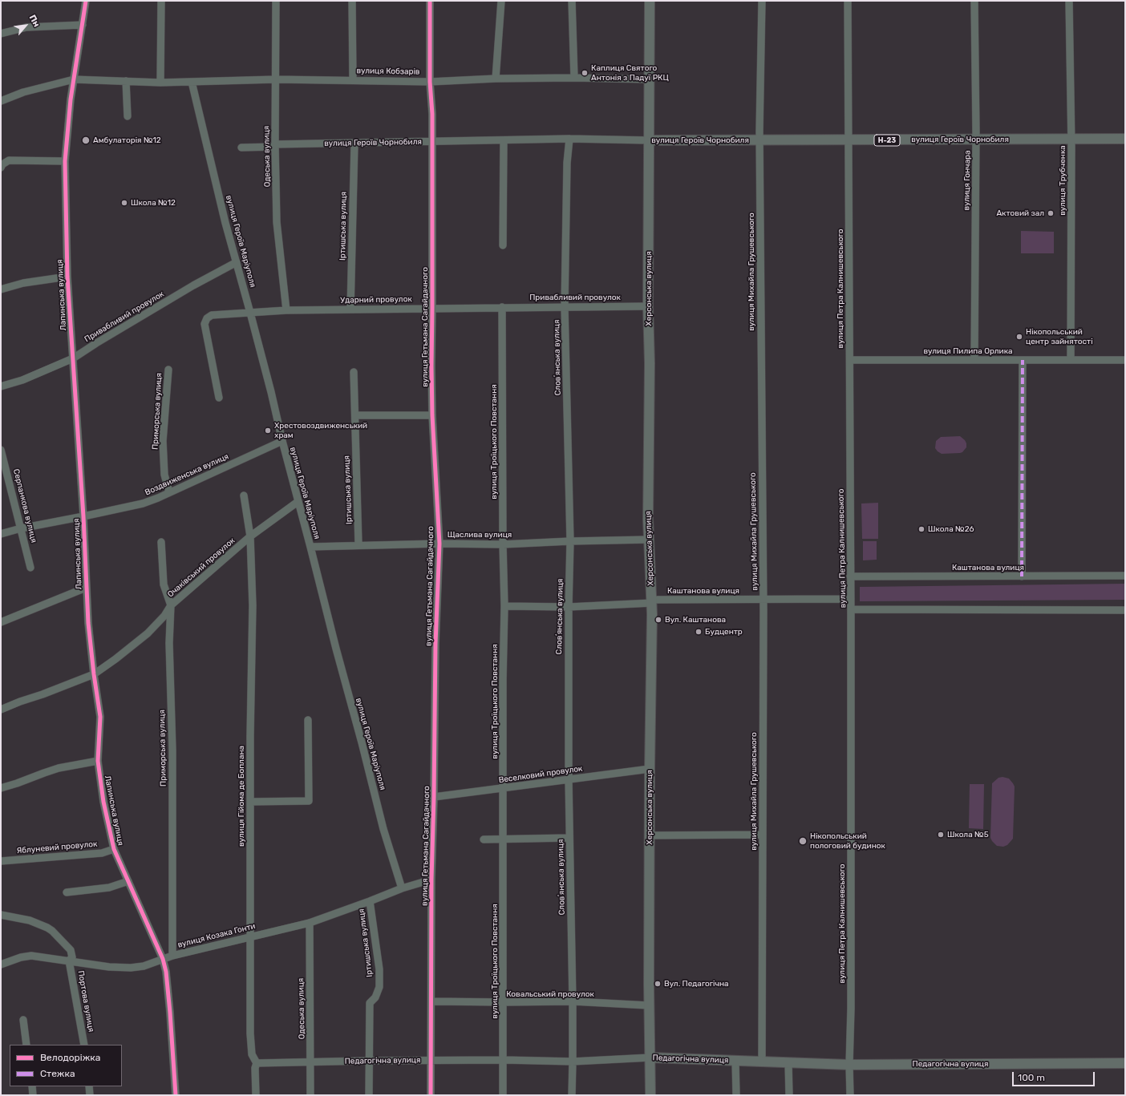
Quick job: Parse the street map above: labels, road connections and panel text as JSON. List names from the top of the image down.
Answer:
{
  "streets": {
    "main road": [
      "вулиця Героїв Чорнобиля",
      "Н-23",
      "Херсонська вулиця",
      "Педагогічна вулиця"
    ],
    "street": [
      "вулиця Кобзарів",
      "Одеська вулиця",
      "вулиця Гончара",
      "вулиця Трубченка",
      "Іртишська вулиця",
      "вулиця Героїв Маріуполя",
      "вулиця Михайла Грушевського",
      "вулиця Петра Калнишевського",
      "Лапинська вулиця",
      "Привабливий провулок",
      "Ударний провулок",
      "вулиця Гетьмана Сагайдачного",
      "вулиця Пилипа Орлика",
      "Словʼянська вулиця",
      "Приморська вулиця",
      "вулиця Троїцького Повстання",
      "Воздвиженська вулиця",
      "Серпанкова вулиця",
      "Щаслива вулиця",
      "Очаківський провулок",
      "Каштанова вулиця",
      "Веселковий провулок",
      "вулиця Гійома де Боплана",
      "Яблуневий провулок",
      "вулиця Козака Гонти",
      "Ковальський провулок",
      "Портова вулиця"
    ]
  },
  "crossings": [
    ["вулиця Кобзарів", "Одеська вулиця"],
    ["вулиця Кобзарів", "вулиця Героїв Маріуполя"],
    ["вулиця Кобзарів", "Херсонська вулиця"],
    ["вулиця Кобзарів", "Лапинська вулиця"],
    ["вулиця Кобзарів", "вулиця Гетьмана Сагайдачного"],
    ["вулиця Героїв Чорнобиля", "Одеська вулиця"],
    ["вулиця Героїв Чорнобиля", "вулиця Гончара"],
    ["вулиця Героїв Чорнобиля", "вулиця Трубченка"],
    ["вулиця Героїв Чорнобиля", "Іртишська вулиця"],
    ["вулиця Героїв Чорнобиля", "вулиця Михайла Грушевського"],
    ["вулиця Героїв Чорнобиля", "Херсонська вулиця"],
    ["вулиця Героїв Чорнобиля", "вулиця Петра Калнишевського"],
    ["вулиця Героїв Чорнобиля", "вулиця Гетьмана Сагайдачного"],
    ["вулиця Героїв Чорнобиля", "Словʼянська вулиця"],
    ["Одеська вулиця", "Ударний провулок"],
    ["Одеська вулиця", "вулиця Козака Гонти"],
    ["Одеська вулиця", "Педагогічна вулиця"],
    ["вулиця Гончара", "вулиця Пилипа Орлика"],
    ["вулиця Трубченка", "вулиця Пилипа Орлика"],
    ["Іртишська вулиця", "Ударний провулок"],
    ["Іртишська вулиця", "Щаслива вулиця"],
    ["Іртишська вулиця", "вулиця Козака Гонти"],
    ["Іртишська вулиця", "Педагогічна вулиця"],
    ["вулиця Героїв Маріуполя", "Привабливий провулок"],
    ["вулиця Героїв Маріуполя", "Ударний провулок"],
    ["вулиця Героїв Маріуполя", "Воздвиженська вулиця"],
    ["вулиця Героїв Маріуполя", "Щаслива вулиця"],
    ["вулиця Героїв Маріуполя", "Очаківський провулок"],
    ["вулиця Героїв Маріуполя", "вулиця Козака Гонти"],
    ["вулиця Михайла Грушевського", "Каштанова вулиця"],
    ["вулиця Михайла Грушевського", "Педагогічна вулиця"],
    ["Херсонська вулиця", "Привабливий провулок"],
    ["Херсонська вулиця", "Щаслива вулиця"],
    ["Херсонська вулиця", "Каштанова вулиця"],
    ["Херсонська вулиця", "Веселковий провулок"],
    ["Херсонська вулиця", "Ковальський провулок"],
    ["Херсонська вулиця", "Педагогічна вулиця"],
    ["вулиця Петра Калнишевського", "вулиця Пилипа Орлика"],
    ["вулиця Петра Калнишевського", "Каштанова вулиця"],
    ["вулиця Петра Калнишевського", "Педагогічна вулиця"],
    ["Лапинська вулиця", "Привабливий провулок"],
    ["Лапинська вулиця", "Воздвиженська вулиця"],
    ["Лапинська вулиця", "Очаківський провулок"],
    ["Лапинська вулиця", "Яблуневий провулок"],
    ["Лапинська вулиця", "вулиця Козака Гонти"],
    ["Привабливий провулок", "Ударний провулок"],
    ["Привабливий провулок", "Словʼянська вулиця"],
    ["Привабливий провулок", "вулиця Троїцького Повстання"],
    ["Ударний провулок", "вулиця Гетьмана Сагайдачного"],
    ["Ударний провулок", "вулиця Троїцького Повстання"],
    ["вулиця Гетьмана Сагайдачного", "Щаслива вулиця"],
    ["вулиця Гетьмана Сагайдачного", "Веселковий провулок"],
    ["вулиця Гетьмана Сагайдачного", "вулиця Козака Гонти"],
    ["вулиця Гетьмана Сагайдачного", "Ковальський провулок"],
    ["вулиця Гетьмана Сагайдачного", "Педагогічна вулиця"],
    ["Словʼянська вулиця", "Щаслива вулиця"],
    ["Словʼянська вулиця", "Каштанова вулиця"],
    ["Словʼянська вулиця", "Веселковий провулок"],
    ["Словʼянська вулиця", "Ковальський провулок"],
    ["Словʼянська вулиця", "Педагогічна вулиця"],
    ["Приморська вулиця", "Воздвиженська вулиця"],
    ["Приморська вулиця", "Очаківський провулок"],
    ["Приморська вулиця", "вулиця Козака Гонти"],
    ["вулиця Троїцького Повстання", "Щаслива вулиця"],
    ["вулиця Троїцького Повстання", "Каштанова вулиця"],
    ["вулиця Троїцького Повстання", "Веселковий провулок"],
    ["вулиця Троїцького Повстання", "Ковальський провулок"],
    ["вулиця Троїцького Повстання", "Педагогічна вулиця"],
    ["Воздвиженська вулиця", "Серпанкова вулиця"],
    ["Очаківський провулок", "вулиця Гійома де Боплана"],
    ["вулиця Гійома де Боплана", "вулиця Козака Гонти"],
    ["вулиця Гійома де Боплана", "Педагогічна вулиця"],
    ["вулиця Козака Гонти", "Портова вулиця"]
  ],
  "places": [
    "Каплиця Святого Антонія з Падуї РКЦ",
    "Амбулаторія №12",
    "Школа №12",
    "Актовий зал",
    "Нікопольський центр зайнятості",
    "Хрестовоздвиженський храм",
    "Школа №26",
    "Вул. Каштанова",
    "Будцентр",
    "Школа №5",
    "Нікопольський пологовий будинок",
    "Вул. Педагогічна"
  ],
  "legend": ["Велодоріжка", "Стежка"],
  "scale_bar": "100 m",
  "north": "top right"
}
